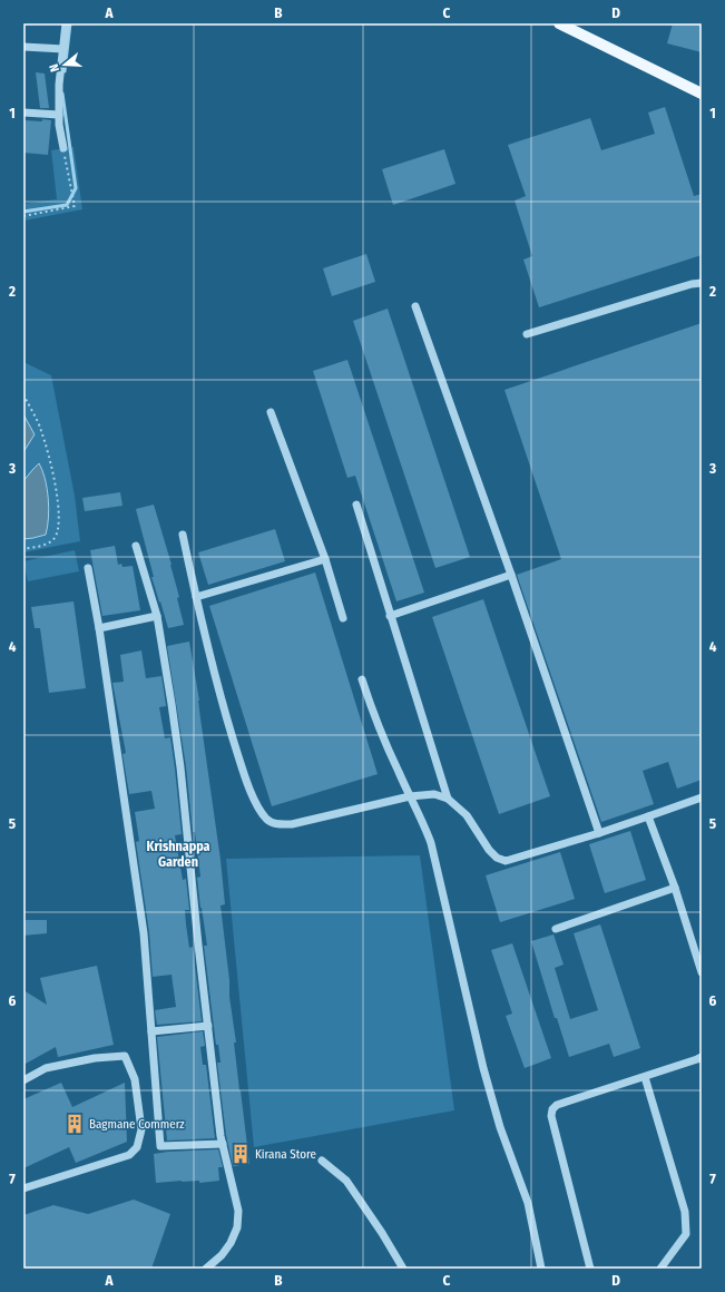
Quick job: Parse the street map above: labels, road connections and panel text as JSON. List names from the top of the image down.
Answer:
{
  "districts": ["Krishnappa Garden"],
  "places": {
    "building": ["Bagmane Commerz", "Kirana Store"]
  },
  "north": "left",
  "grid": {
    "columns": [
      "A",
      "B",
      "C",
      "D"
    ],
    "rows": [
      "1",
      "2",
      "3",
      "4",
      "5",
      "6",
      "7"
    ]
  }
}
